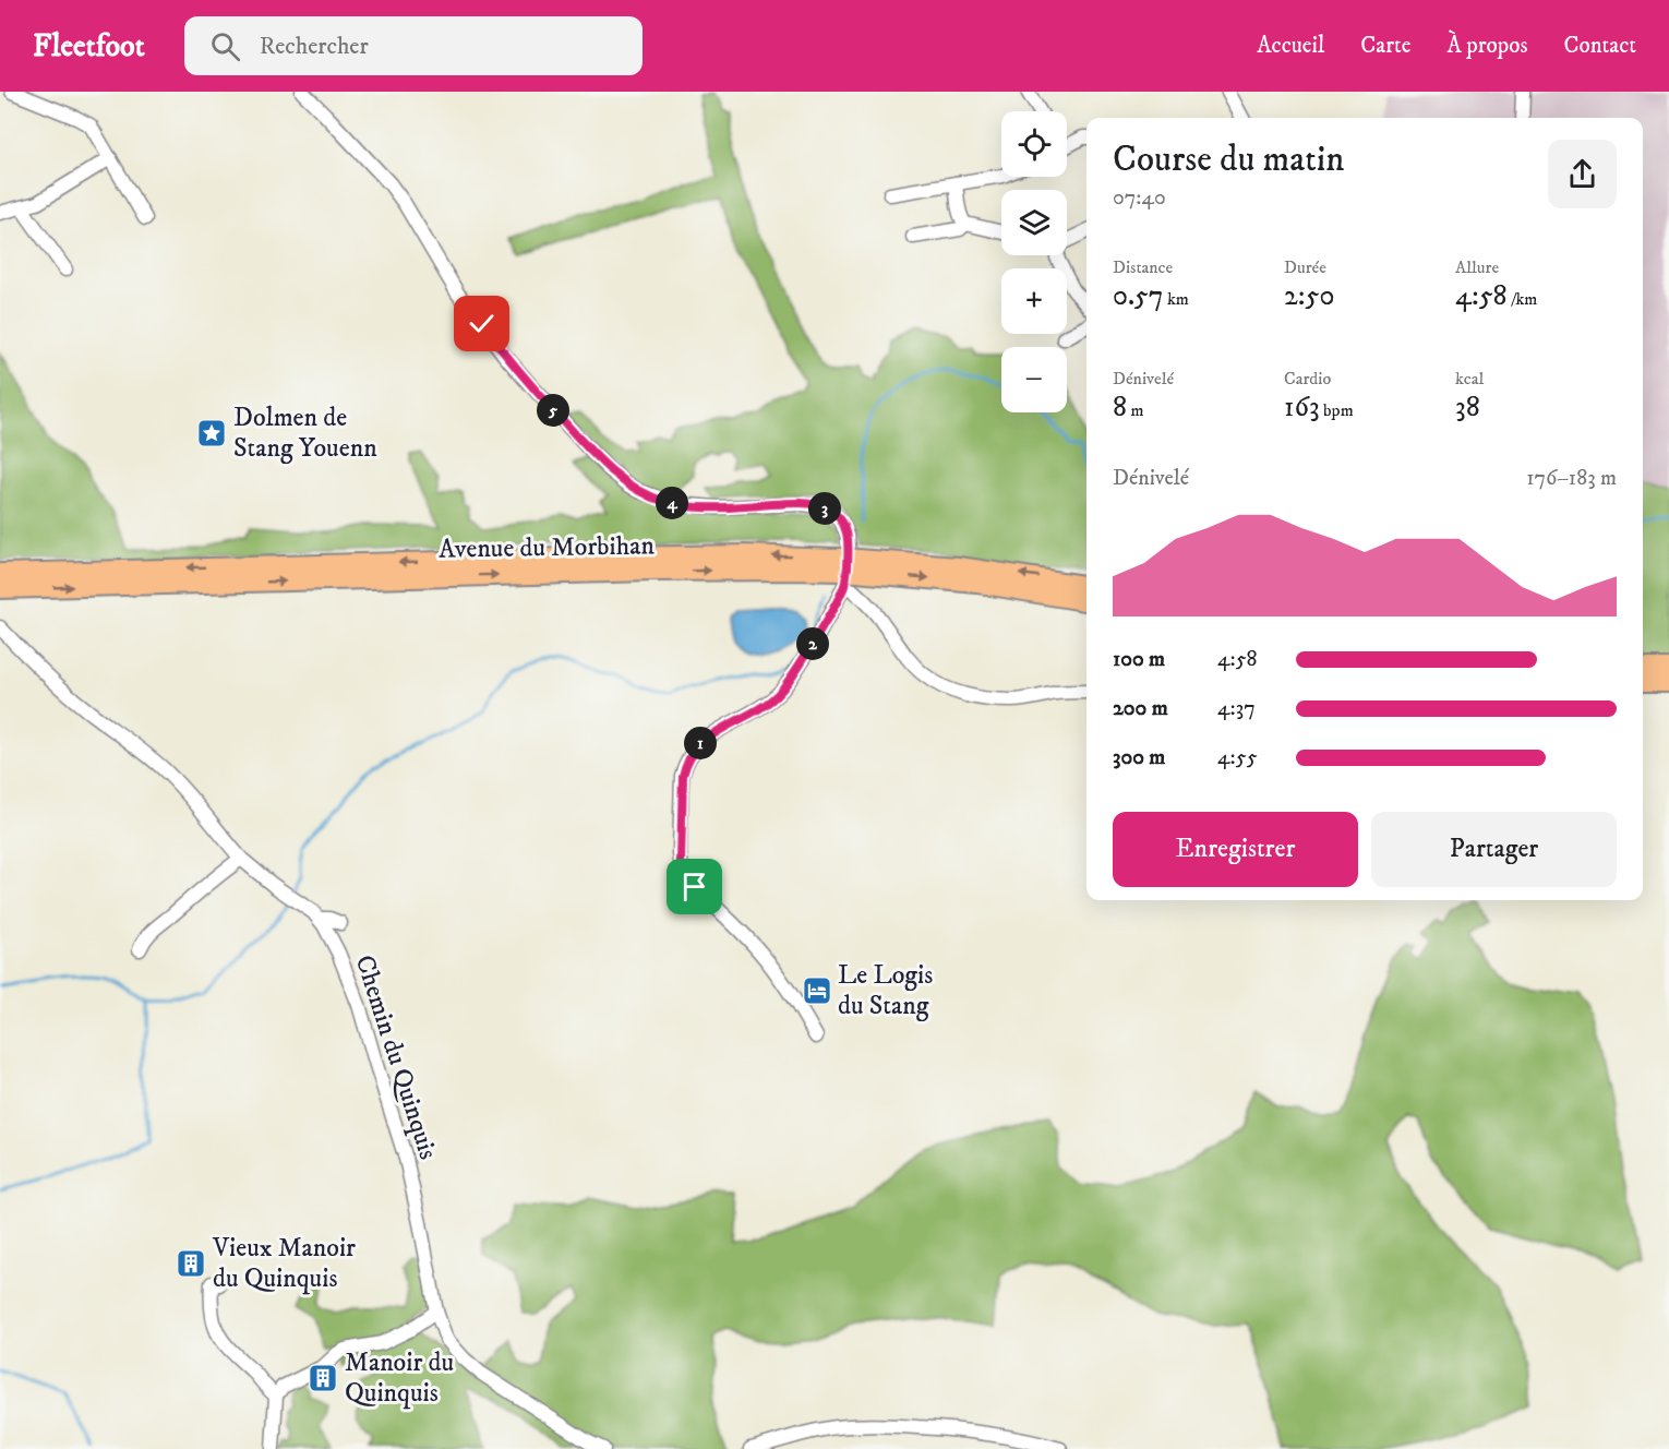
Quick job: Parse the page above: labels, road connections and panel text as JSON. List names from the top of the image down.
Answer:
{
  "streets": {
    "highway": ["Avenue du Morbihan"],
    "street": ["Chemin du Quinquis"]
  },
  "places": {
    "place": ["Dolmen de Stang Youenn"],
    "hotel": ["Le Logis du Stang"],
    "building": ["Vieux Manoir du Quinquis", "Manoir du Quinquis"]
  },
  "page": {
    "header": "Fleetfoot",
    "search": "Rechercher",
    "nav": [
      "Accueil",
      "Carte",
      "À propos",
      "Contact"
    ],
    "map_buttons": ["+", "−"],
    "heading": ["Course du matin", "07:40"],
    "stats": [
      ["Distance", "0.57 km"],
      ["Durée", "2:50"],
      ["Allure", "4:58 /km"],
      ["Dénivelé", "8 m"],
      ["Cardio", "163 bpm"],
      ["kcal", "38"]
    ],
    "pins": [
      "5",
      "4",
      "3",
      "2",
      "1"
    ],
    "chart": ["Dénivelé", "176–183 m"],
    "list": [
      {
        "name": "100 m",
        "note": "4:58"
      },
      {
        "name": "200 m",
        "note": "4:37"
      },
      {
        "name": "300 m",
        "note": "4:55"
      }
    ],
    "buttons": ["Enregistrer", "Partager"]
  }
}
